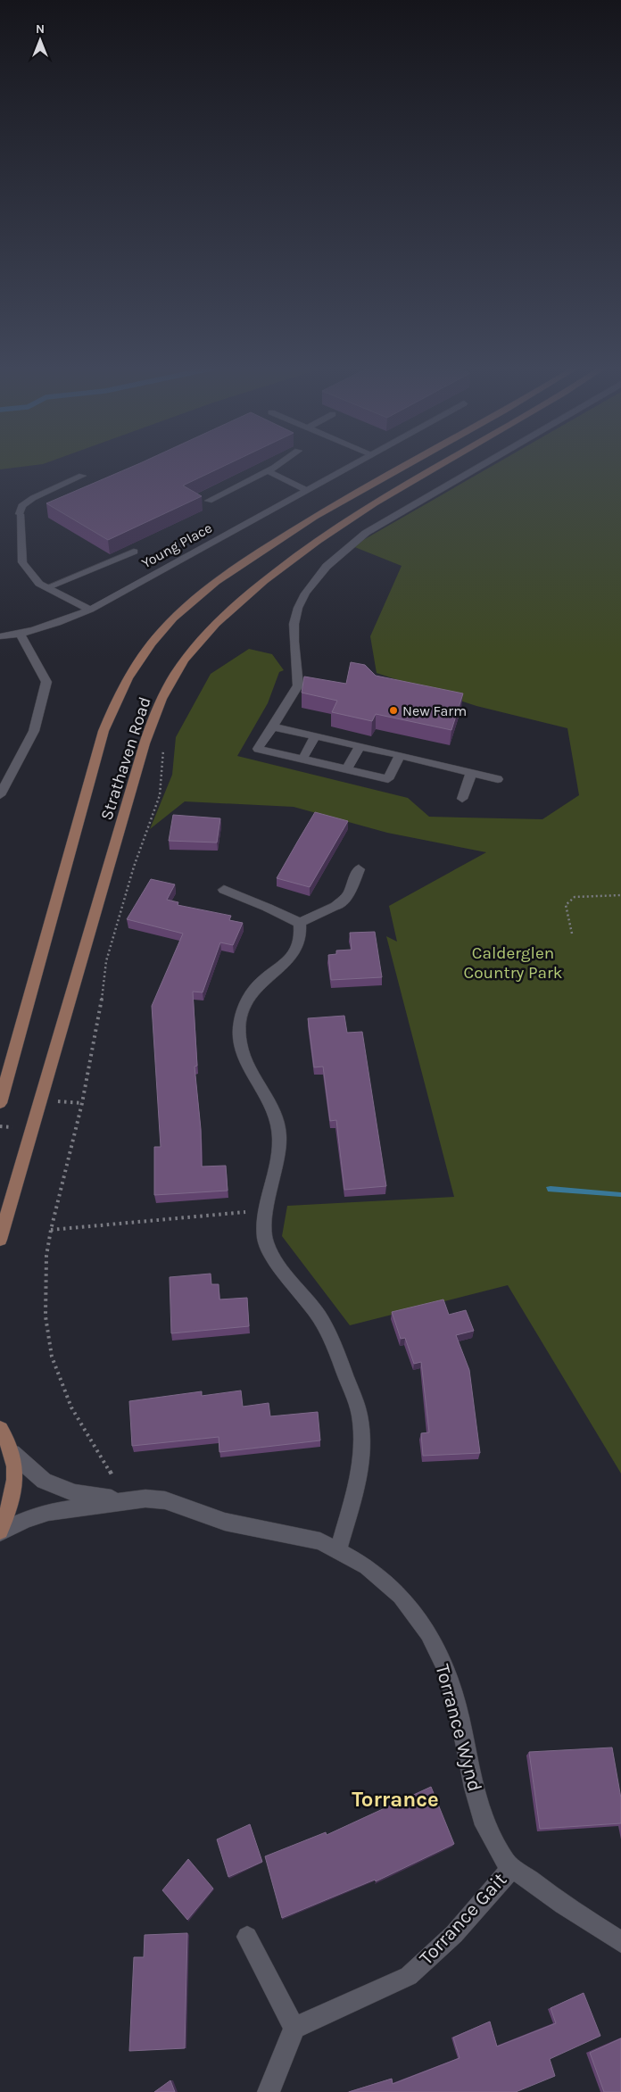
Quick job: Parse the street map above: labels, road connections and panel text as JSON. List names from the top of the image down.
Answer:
{
  "streets": {
    "main road": ["Strathaven Road"],
    "street": ["Young Place", "Torrance Wynd", "Torrance Gait"]
  },
  "crossings": [
    ["Torrance Wynd", "Torrance Gait"]
  ],
  "districts": ["Torrance"],
  "parks": ["Calderglen Country Park"],
  "places": ["New Farm"],
  "north": "top"
}
